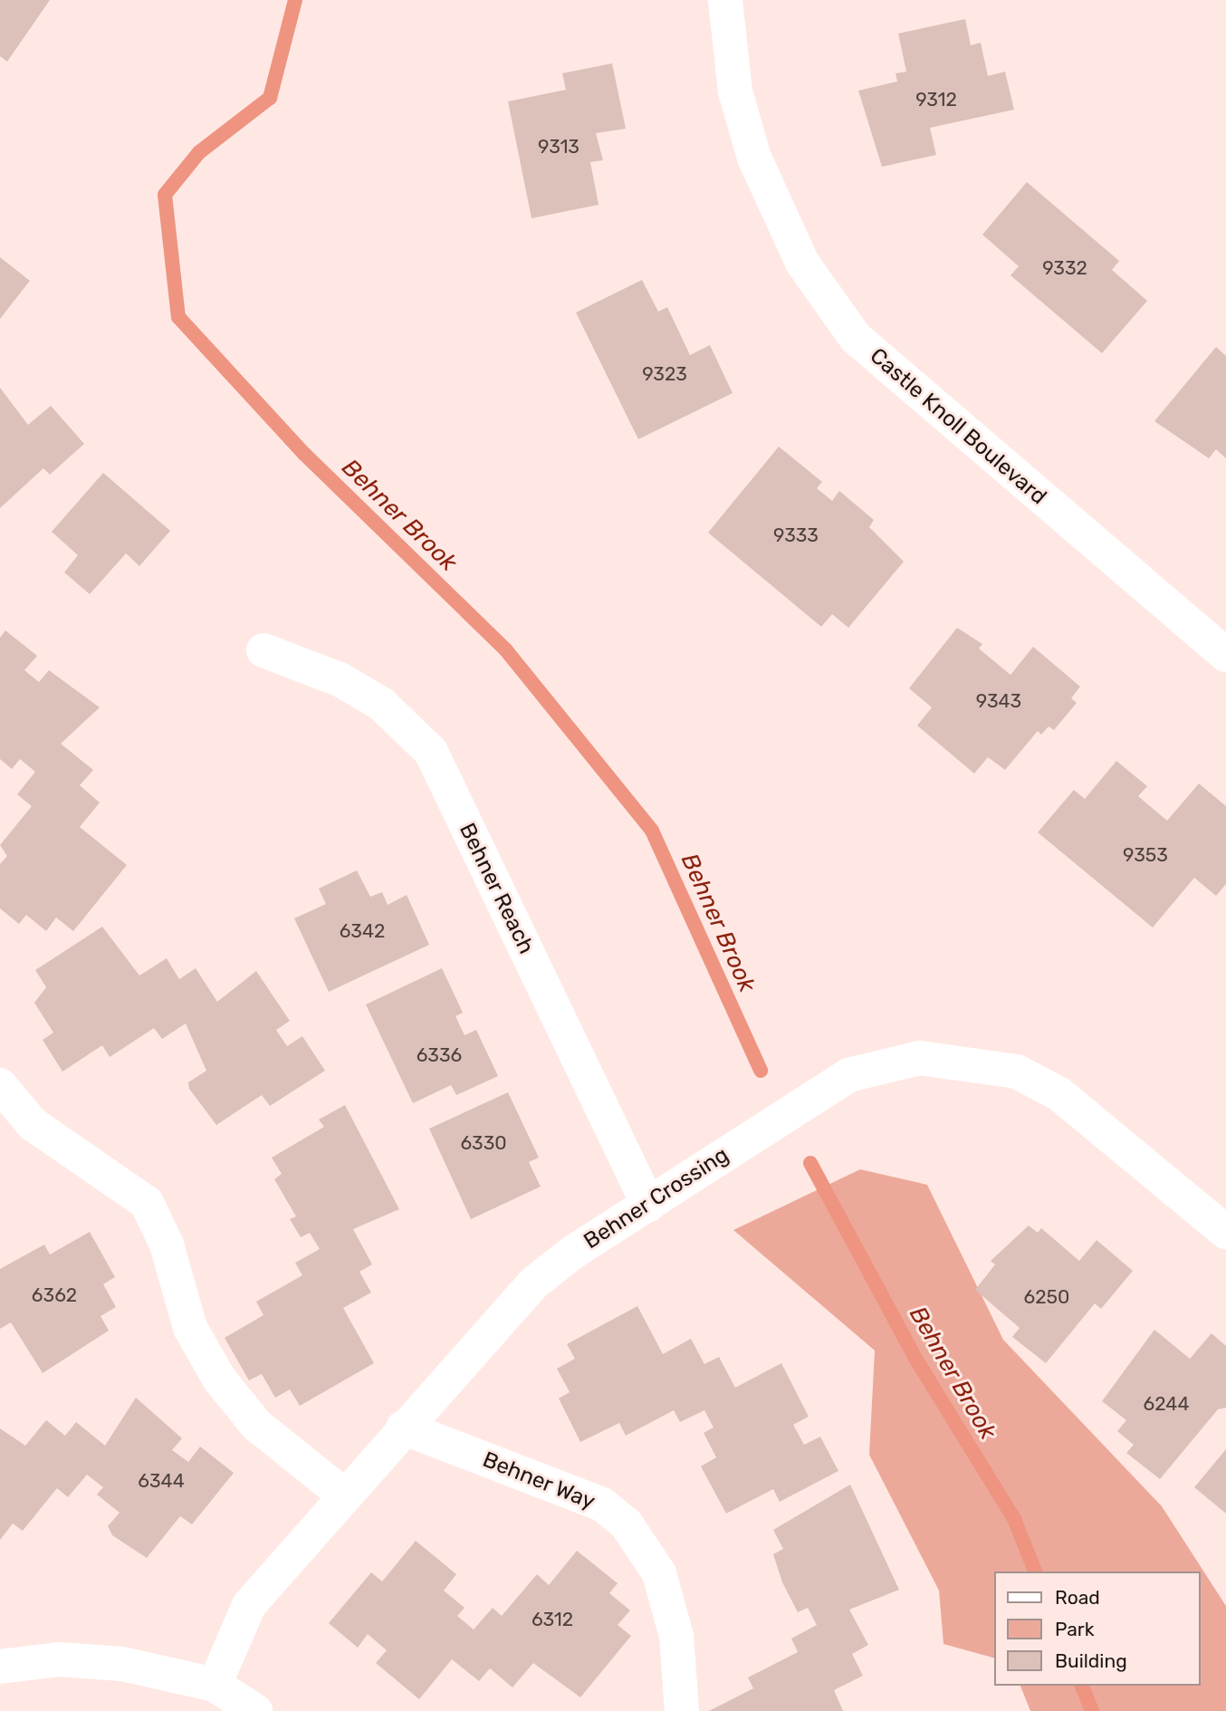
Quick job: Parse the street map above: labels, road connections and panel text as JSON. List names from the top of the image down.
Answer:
{
  "streets": {
    "street": [
      "Castle Knoll Boulevard",
      "Behner Reach",
      "Behner Crossing",
      "Behner Way"
    ]
  },
  "crossings": [
    ["Behner Reach", "Behner Crossing"],
    ["Behner Crossing", "Behner Way"]
  ],
  "water": ["Behner Brook"],
  "house_numbers": [
    "9312",
    "9313",
    "9332",
    "9323",
    "9333",
    "9343",
    "9353",
    "6342",
    "6336",
    "6330",
    "6362",
    "6250",
    "6244",
    "6344",
    "6312"
  ],
  "legend": ["Road", "Park", "Building"]
}
